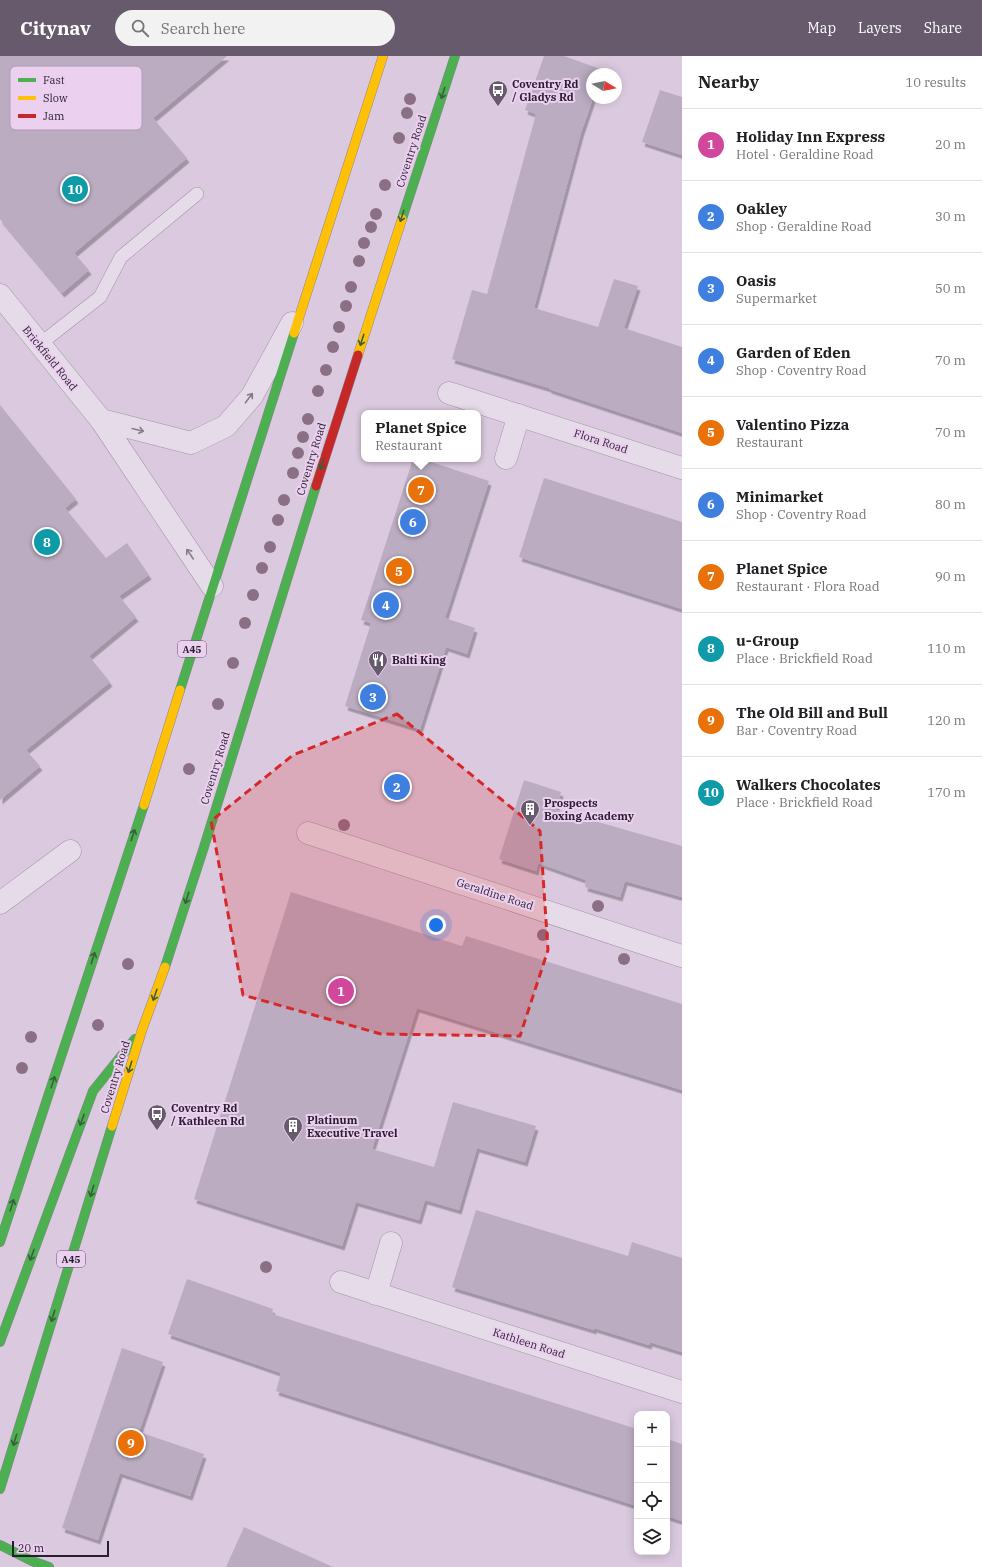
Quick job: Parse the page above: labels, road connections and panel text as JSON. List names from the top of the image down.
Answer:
{
  "streets": {
    "main road": ["Coventry Road", "A45"],
    "street": [
      "Brickfield Road",
      "Flora Road",
      "Geraldine Road",
      "Kathleen Road"
    ]
  },
  "crossings": [
    ["Brickfield Road", "A45"]
  ],
  "one_way": ["Brickfield Road"],
  "places": {
    "bus stop": ["Coventry Rd / Gladys Rd", "Coventry Rd / Kathleen Rd"],
    "restaurant": ["Balti King"],
    "building": ["Prospects Boxing Academy", "Platinum Executive Travel"]
  },
  "legend": ["Fast", "Slow", "Jam"],
  "scale_bar": "20 m",
  "north": "right",
  "page": {
    "header": "Citynav",
    "search": "Search here",
    "nav": ["Map", "Layers", "Share"],
    "heading": ["Nearby", "10 results"],
    "list": [
      {
        "mark": "1",
        "name": "Holiday Inn Express",
        "note": "Hotel · Geraldine Road",
        "value": "20 m"
      },
      {
        "mark": "2",
        "name": "Oakley",
        "note": "Shop · Geraldine Road",
        "value": "30 m"
      },
      {
        "mark": "3",
        "name": "Oasis",
        "note": "Supermarket",
        "value": "50 m"
      },
      {
        "mark": "4",
        "name": "Garden of Eden",
        "note": "Shop · Coventry Road",
        "value": "70 m"
      },
      {
        "mark": "5",
        "name": "Valentino Pizza",
        "note": "Restaurant",
        "value": "70 m"
      },
      {
        "mark": "6",
        "name": "Minimarket",
        "note": "Shop · Coventry Road",
        "value": "80 m"
      },
      {
        "mark": "7",
        "name": "Planet Spice",
        "note": "Restaurant · Flora Road",
        "value": "90 m"
      },
      {
        "mark": "8",
        "name": "u-Group",
        "note": "Place · Brickfield Road",
        "value": "110 m"
      },
      {
        "mark": "9",
        "name": "The Old Bill and Bull",
        "note": "Bar · Coventry Road",
        "value": "120 m"
      },
      {
        "mark": "10",
        "name": "Walkers Chocolates",
        "note": "Place · Brickfield Road",
        "value": "170 m"
      }
    ],
    "pins": [
      "10",
      "7",
      "6",
      "8",
      "5",
      "4",
      "3",
      "2",
      "1",
      "9"
    ],
    "popup": ["Planet Spice", "Restaurant"],
    "map_buttons": ["+", "−"],
    "scale": "20 m"
  }
}
